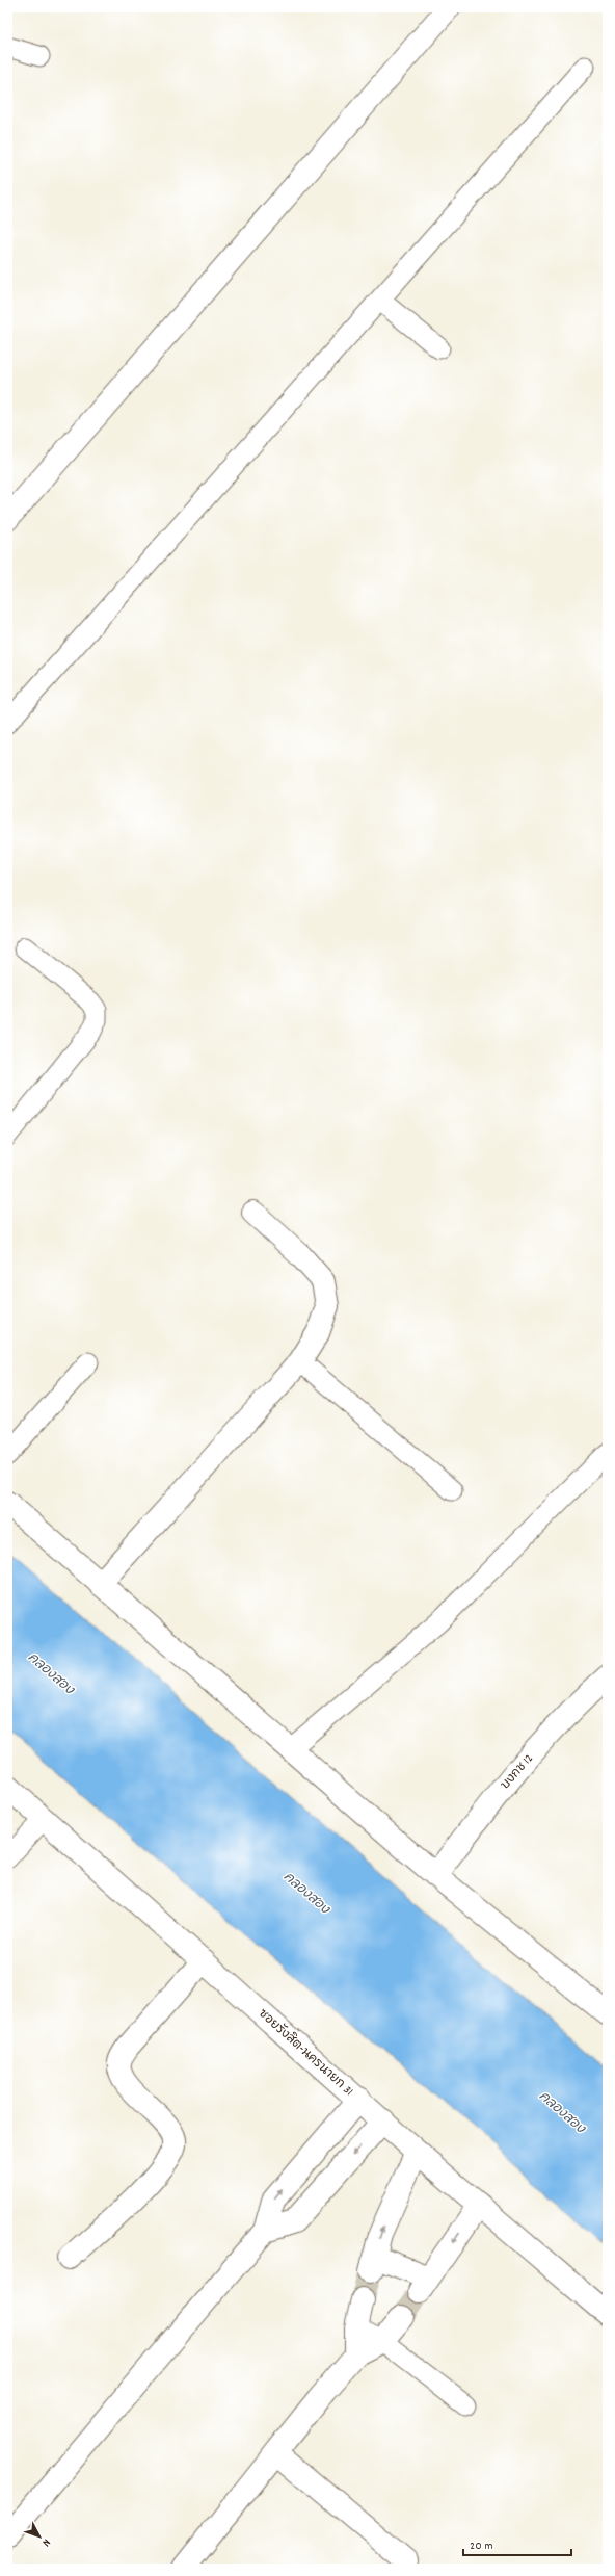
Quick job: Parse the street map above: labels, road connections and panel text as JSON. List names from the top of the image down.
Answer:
{
  "streets": {
    "street": ["บงกช 12", "ซอยรังสิต-นครนายก 31"]
  },
  "water": ["คลองสอง"],
  "scale_bar": "20 m",
  "north": "bottom right"
}
